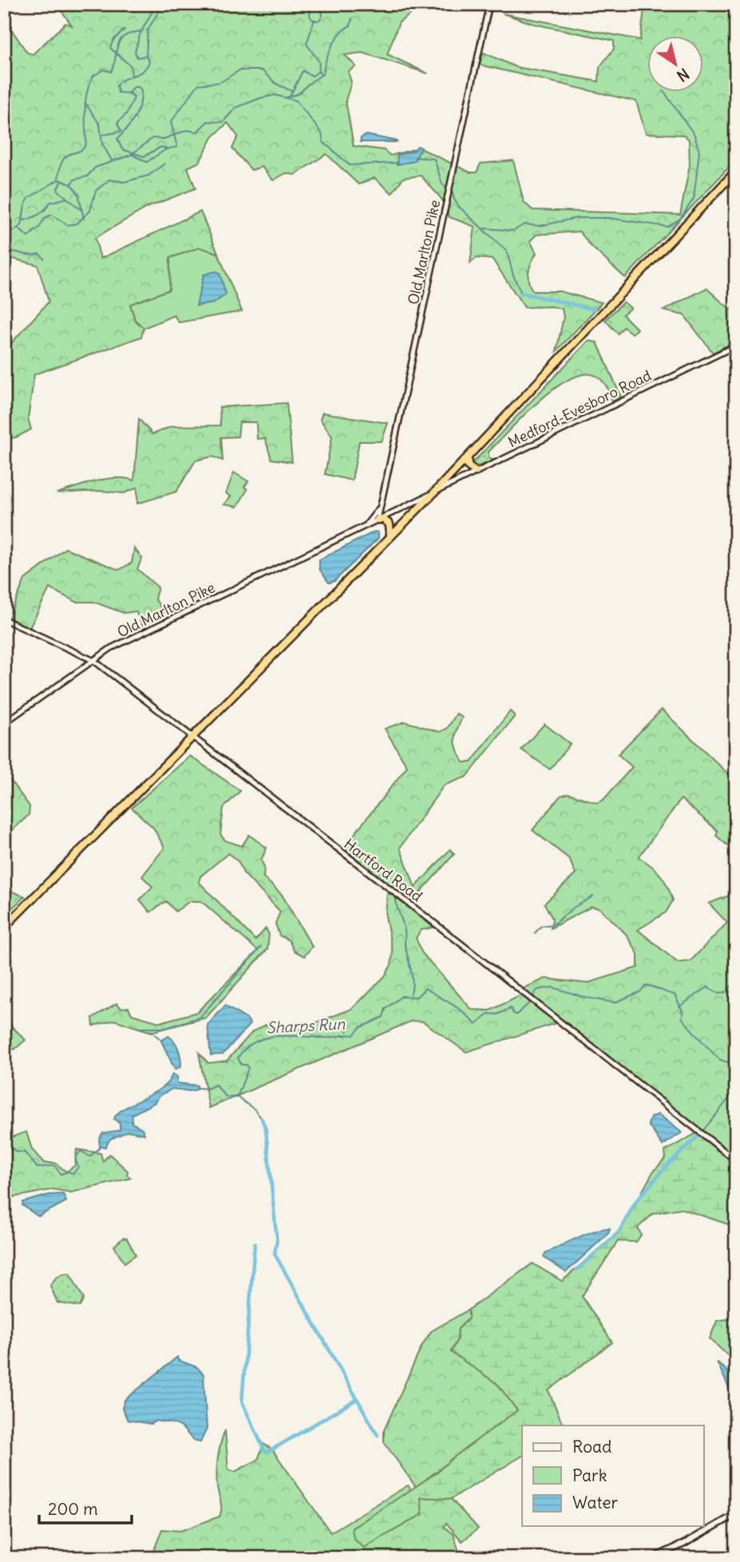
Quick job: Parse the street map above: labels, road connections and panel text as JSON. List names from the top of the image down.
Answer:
{
  "streets": {
    "street": ["Old Marlton Pike", "Medford-Evesboro Road", "Hartford Road"]
  },
  "crossings": [
    ["Old Marlton Pike", "Medford-Evesboro Road"],
    ["Old Marlton Pike", "Hartford Road"]
  ],
  "water": ["Sharps Run"],
  "legend": ["Road", "Park", "Water"],
  "scale_bar": "200 m",
  "north": "bottom right"
}
